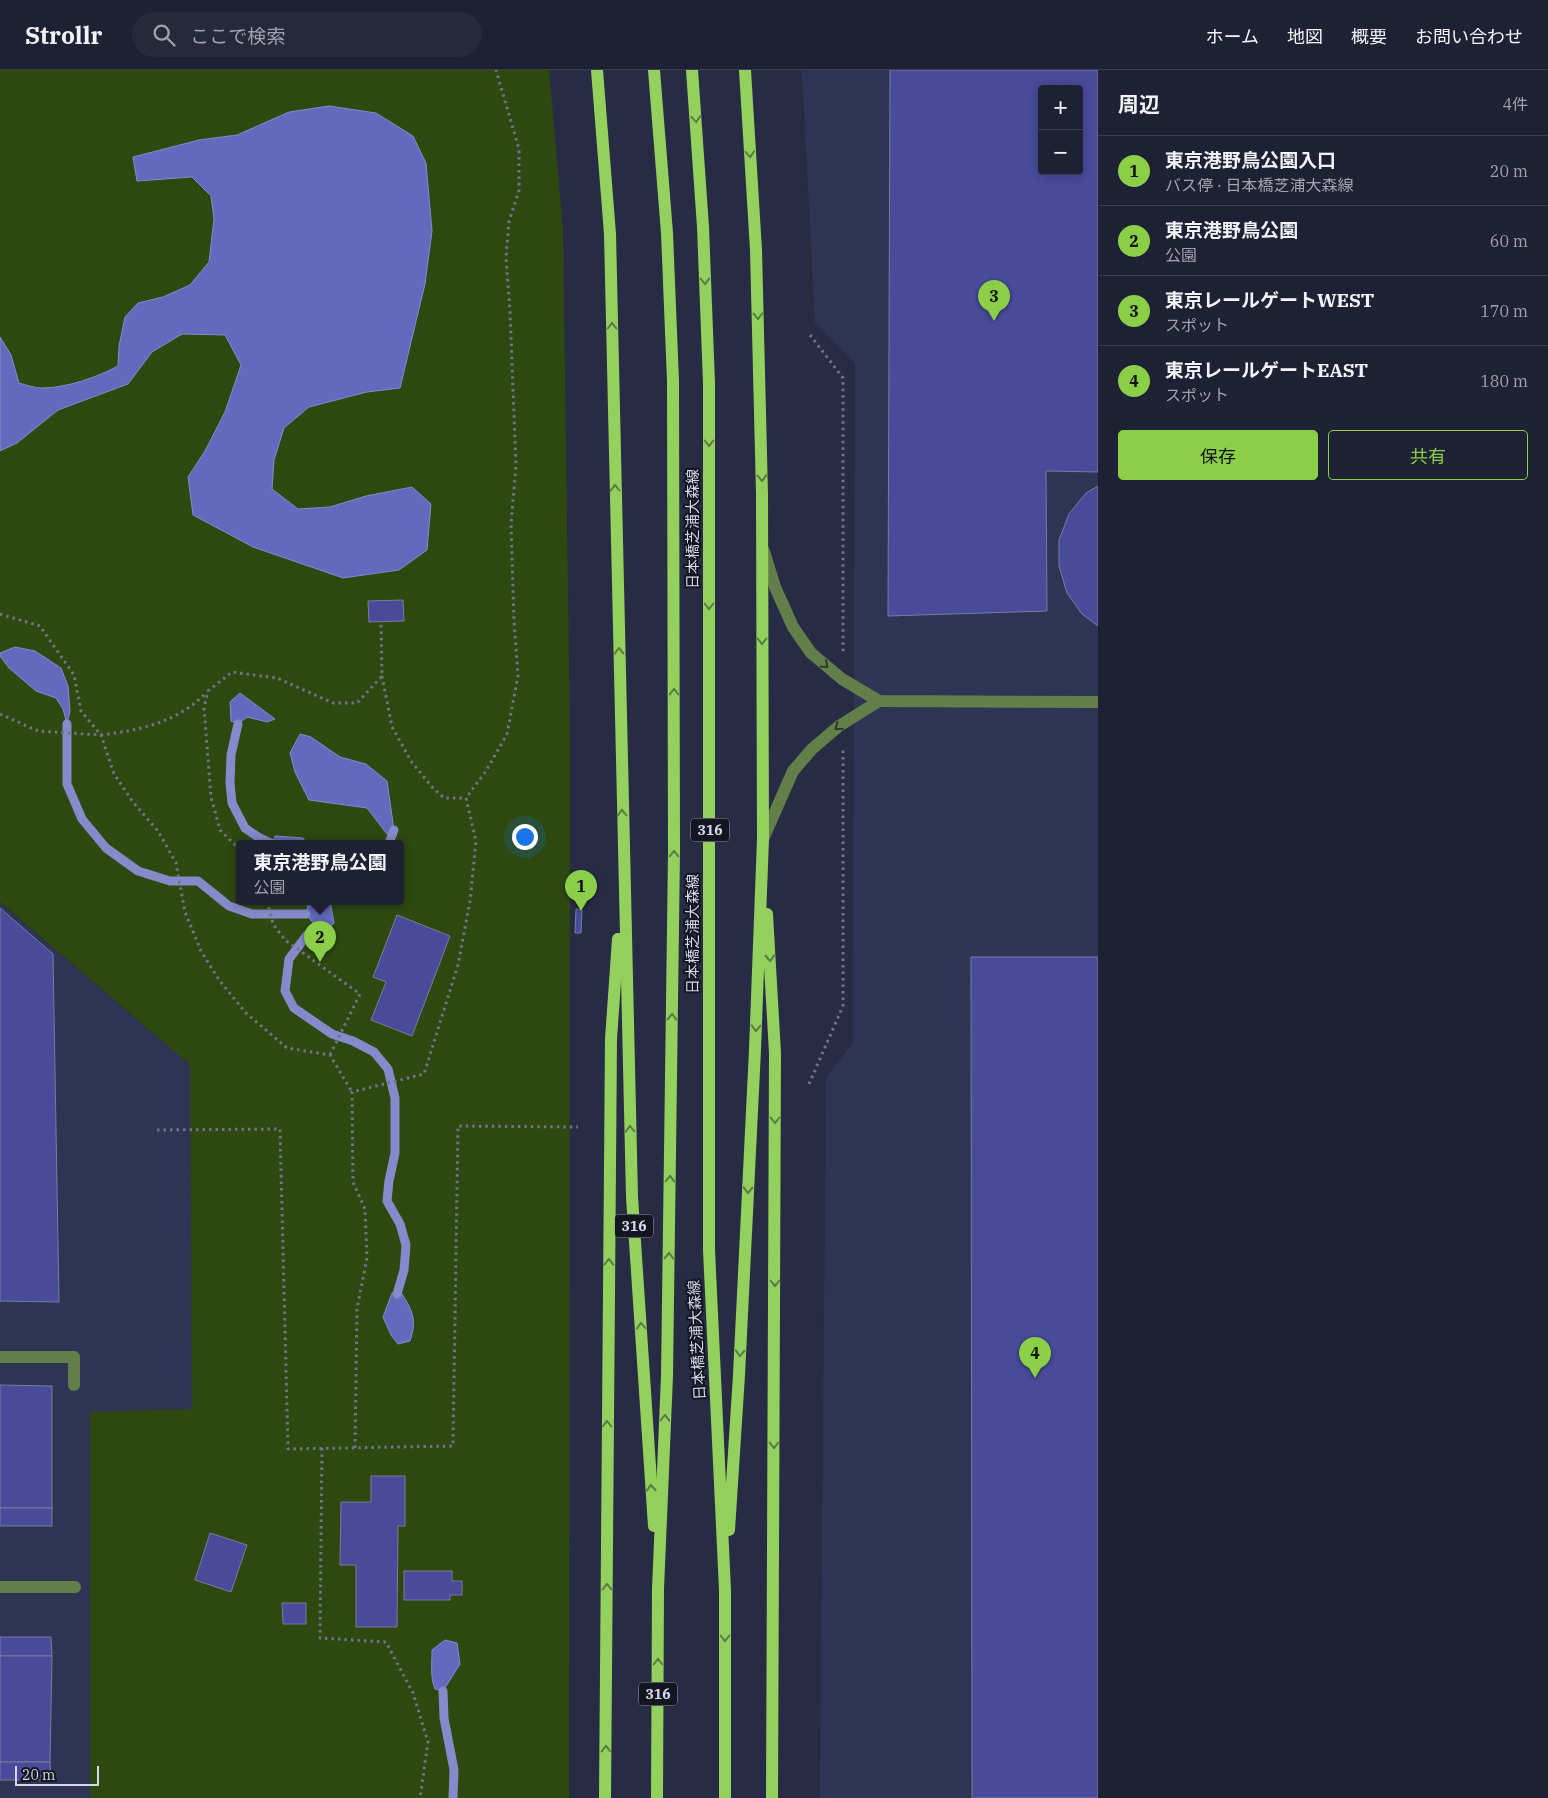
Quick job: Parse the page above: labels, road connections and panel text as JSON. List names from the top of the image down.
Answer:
{
  "streets": {
    "main road": ["日本橋芝浦大森線", "316"]
  },
  "crossings": [
    ["日本橋芝浦大森線", "316"]
  ],
  "scale_bar": "20 m",
  "page": {
    "header": "Strollr",
    "search": "ここで検索",
    "nav": [
      "ホーム",
      "地図",
      "概要",
      "お問い合わせ"
    ],
    "heading": ["周辺", "4件"],
    "map_buttons": ["+", "−"],
    "list": [
      {
        "mark": "1",
        "name": "東京港野鳥公園入口",
        "note": "バス停 · 日本橋芝浦大森線",
        "value": "20 m"
      },
      {
        "mark": "2",
        "name": "東京港野鳥公園",
        "note": "公園",
        "value": "60 m"
      },
      {
        "mark": "3",
        "name": "東京レールゲートWEST",
        "note": "スポット",
        "value": "170 m"
      },
      {
        "mark": "4",
        "name": "東京レールゲートEAST",
        "note": "スポット",
        "value": "180 m"
      }
    ],
    "pins": [
      "3",
      "1",
      "2",
      "4"
    ],
    "buttons": ["保存", "共有"],
    "popup": ["東京港野鳥公園", "公園"],
    "scale": "20 m"
  }
}
